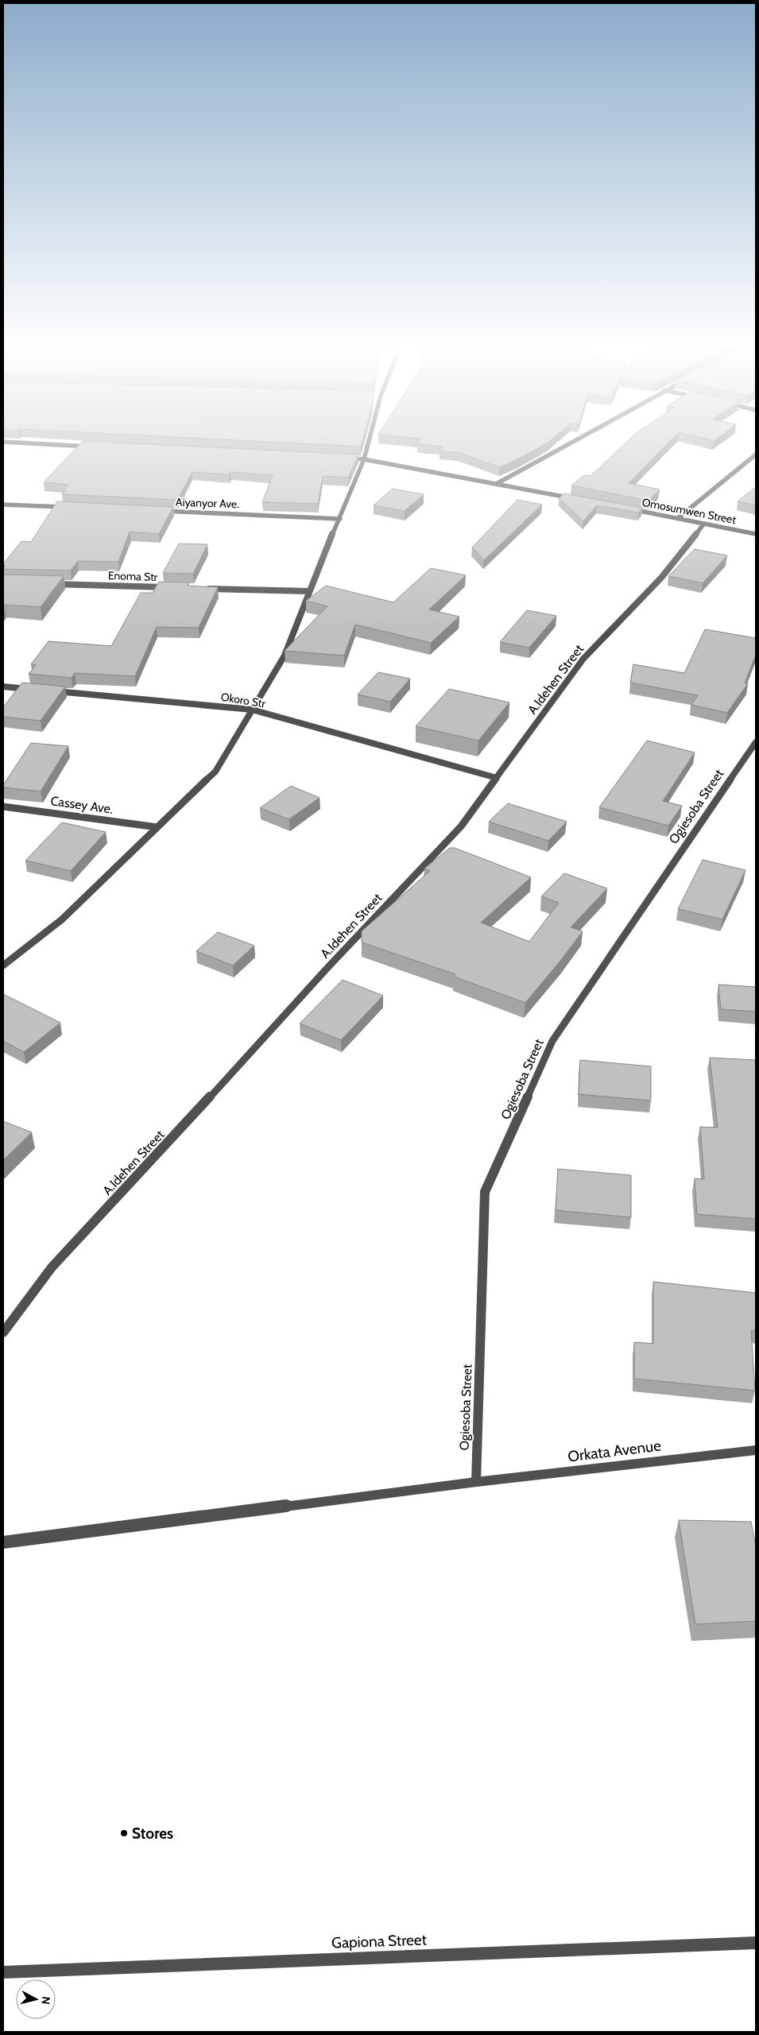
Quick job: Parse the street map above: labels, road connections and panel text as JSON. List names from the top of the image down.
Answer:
{
  "streets": {
    "street": [
      "Aiyanyor Ave.",
      "Omosumwen Street",
      "Enoma Str",
      "A.Idehen Street",
      "Okoro Str",
      "Cassey Ave.",
      "Ogiesoba Street",
      "Orkata Avenue",
      "Gapiona Street"
    ]
  },
  "crossings": [
    ["Omosumwen Street", "A.Idehen Street"],
    ["A.Idehen Street", "Okoro Str"],
    ["Ogiesoba Street", "Orkata Avenue"]
  ],
  "places": ["Stores"],
  "north": "right"
}
